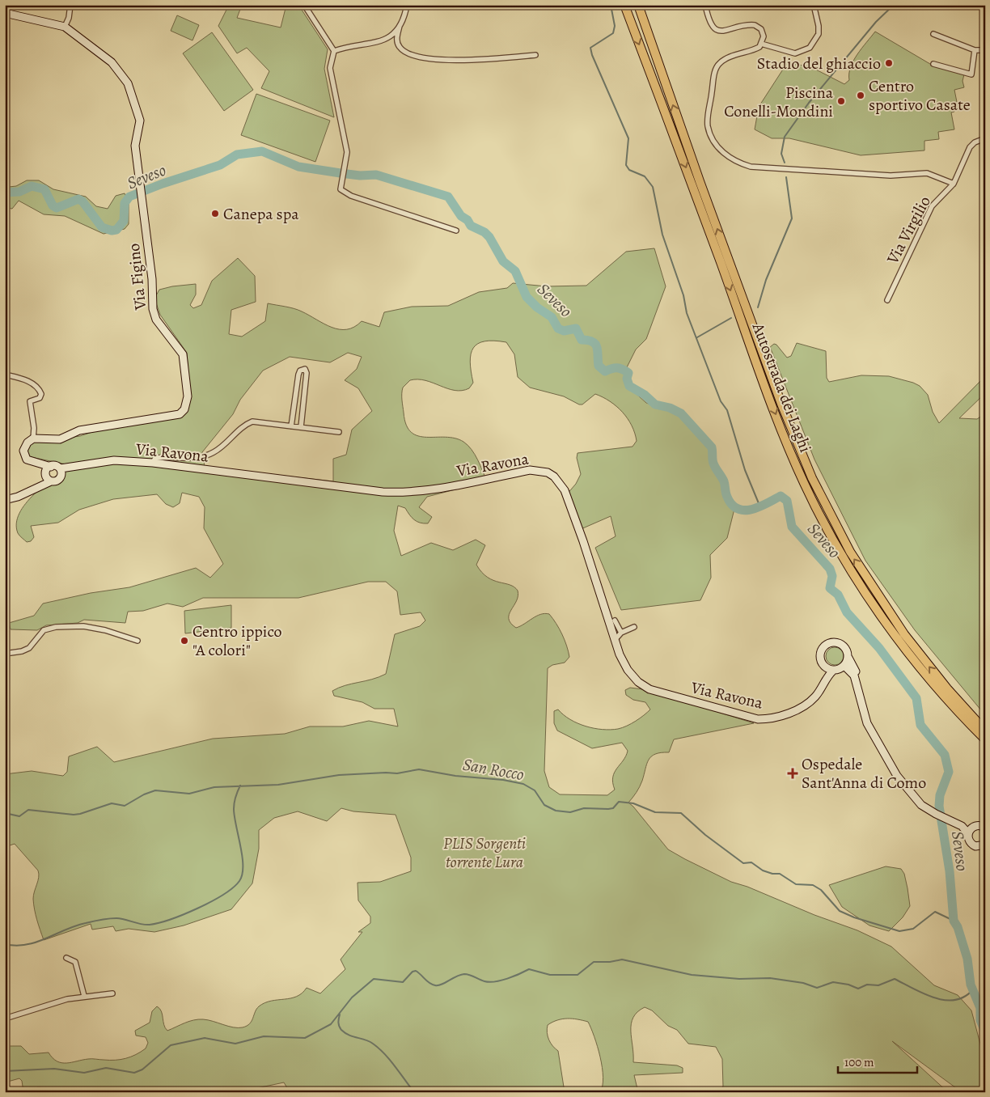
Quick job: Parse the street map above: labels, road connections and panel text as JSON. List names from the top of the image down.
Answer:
{
  "streets": {
    "highway": ["Autostrada dei Laghi"],
    "street": ["Via Virgilio", "Via Figino", "Via Ravona"]
  },
  "water": ["Seveso", "San Rocco"],
  "parks": ["PLIS Sorgenti torrente Lura"],
  "places": {
    "other": [
      "Stadio del ghiaccio",
      "Centro sportivo Casate",
      "Piscina Conelli-Mondini",
      "Canepa spa",
      "Centro ippico \"A colori\""
    ],
    "health": ["Ospedale Sant'Anna di Como"]
  },
  "scale_bar": "100 m"
}
